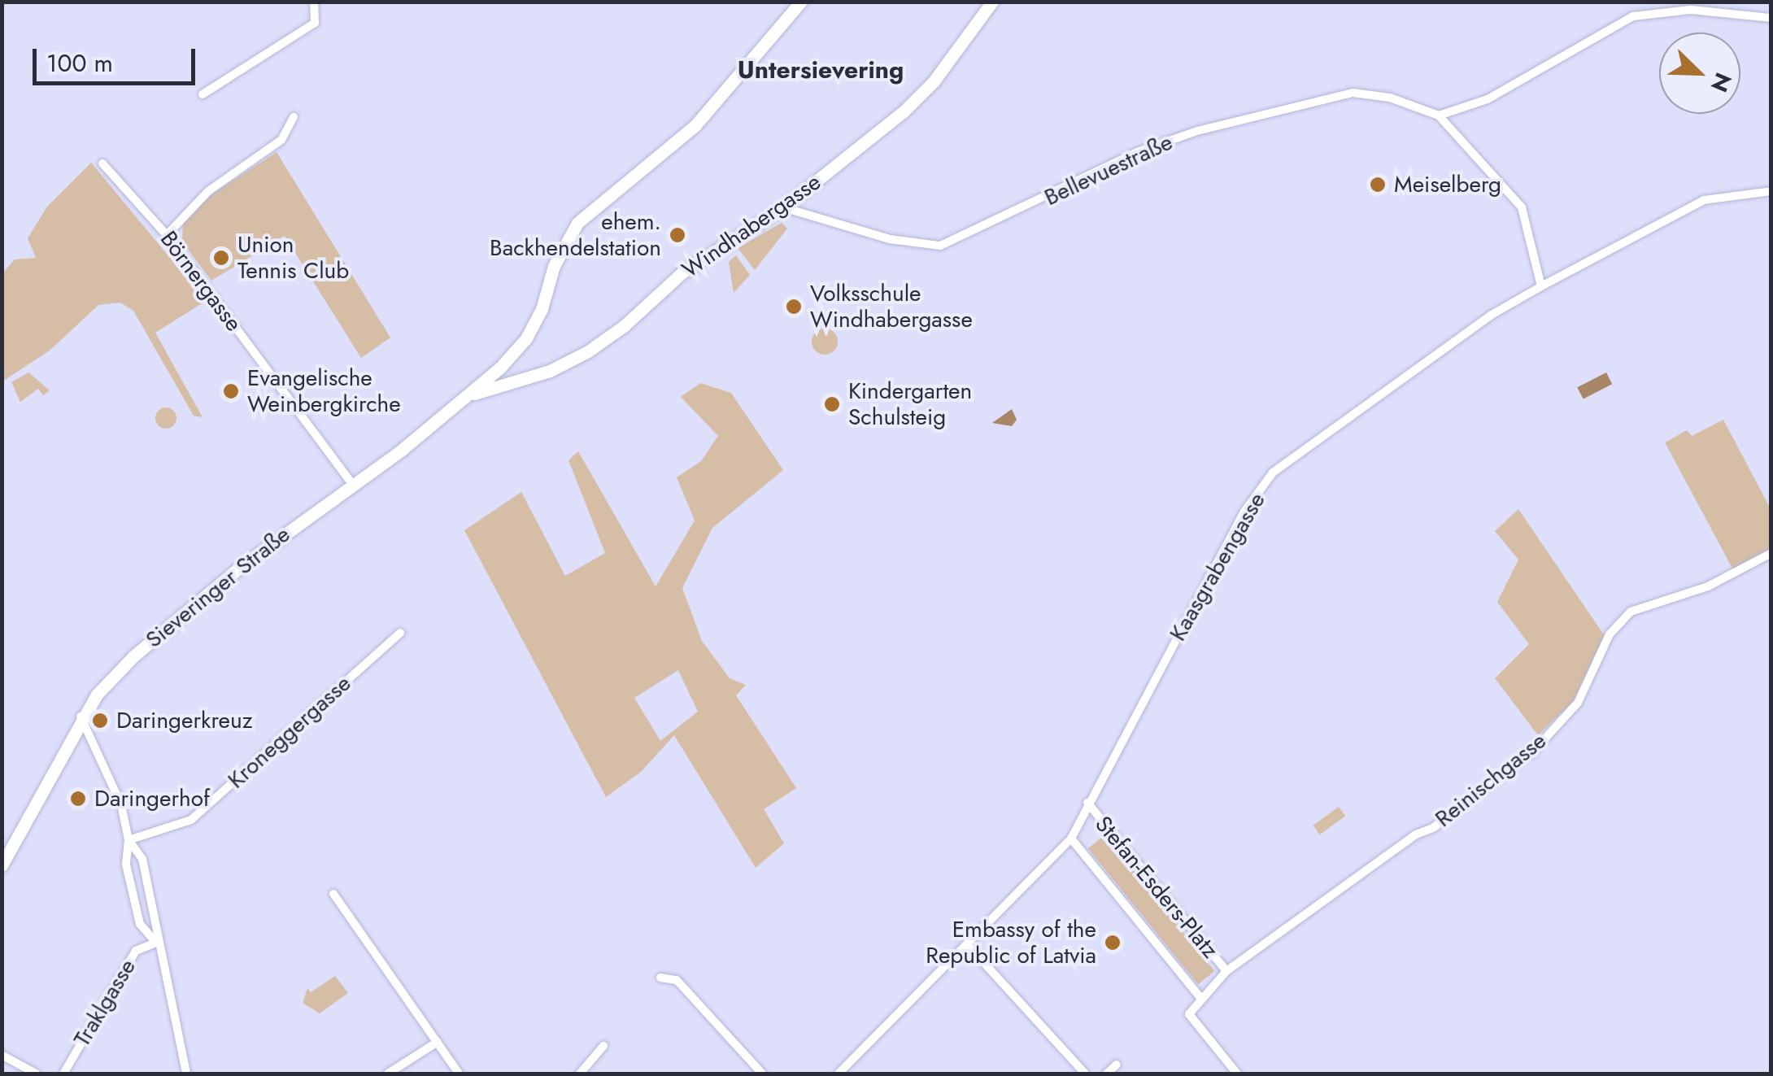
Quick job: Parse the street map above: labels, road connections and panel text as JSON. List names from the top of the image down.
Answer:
{
  "streets": {
    "main road": ["Windhabergasse", "Sieveringer Straße"],
    "street": [
      "Bellevuestraße",
      "Börnergasse",
      "Kaasgrabengasse",
      "Kroneggergasse",
      "Reinischgasse",
      "Stefan-Esders-Platz",
      "Traklgasse"
    ]
  },
  "crossings": [
    ["Bellevuestraße", "Windhabergasse"],
    ["Windhabergasse", "Sieveringer Straße"],
    ["Börnergasse", "Sieveringer Straße"],
    ["Kaasgrabengasse", "Stefan-Esders-Platz"],
    ["Reinischgasse", "Stefan-Esders-Platz"]
  ],
  "districts": ["Untersievering"],
  "places": [
    "Meiselberg",
    "ehem. Backhendelstation",
    "Union Tennis Club",
    "Volksschule Windhabergasse",
    "Evangelische Weinbergkirche",
    "Kindergarten Schulsteig",
    "Daringerkreuz",
    "Daringerhof",
    "Embassy of the Republic of Latvia"
  ],
  "scale_bar": "100 m",
  "north": "bottom right"
}
